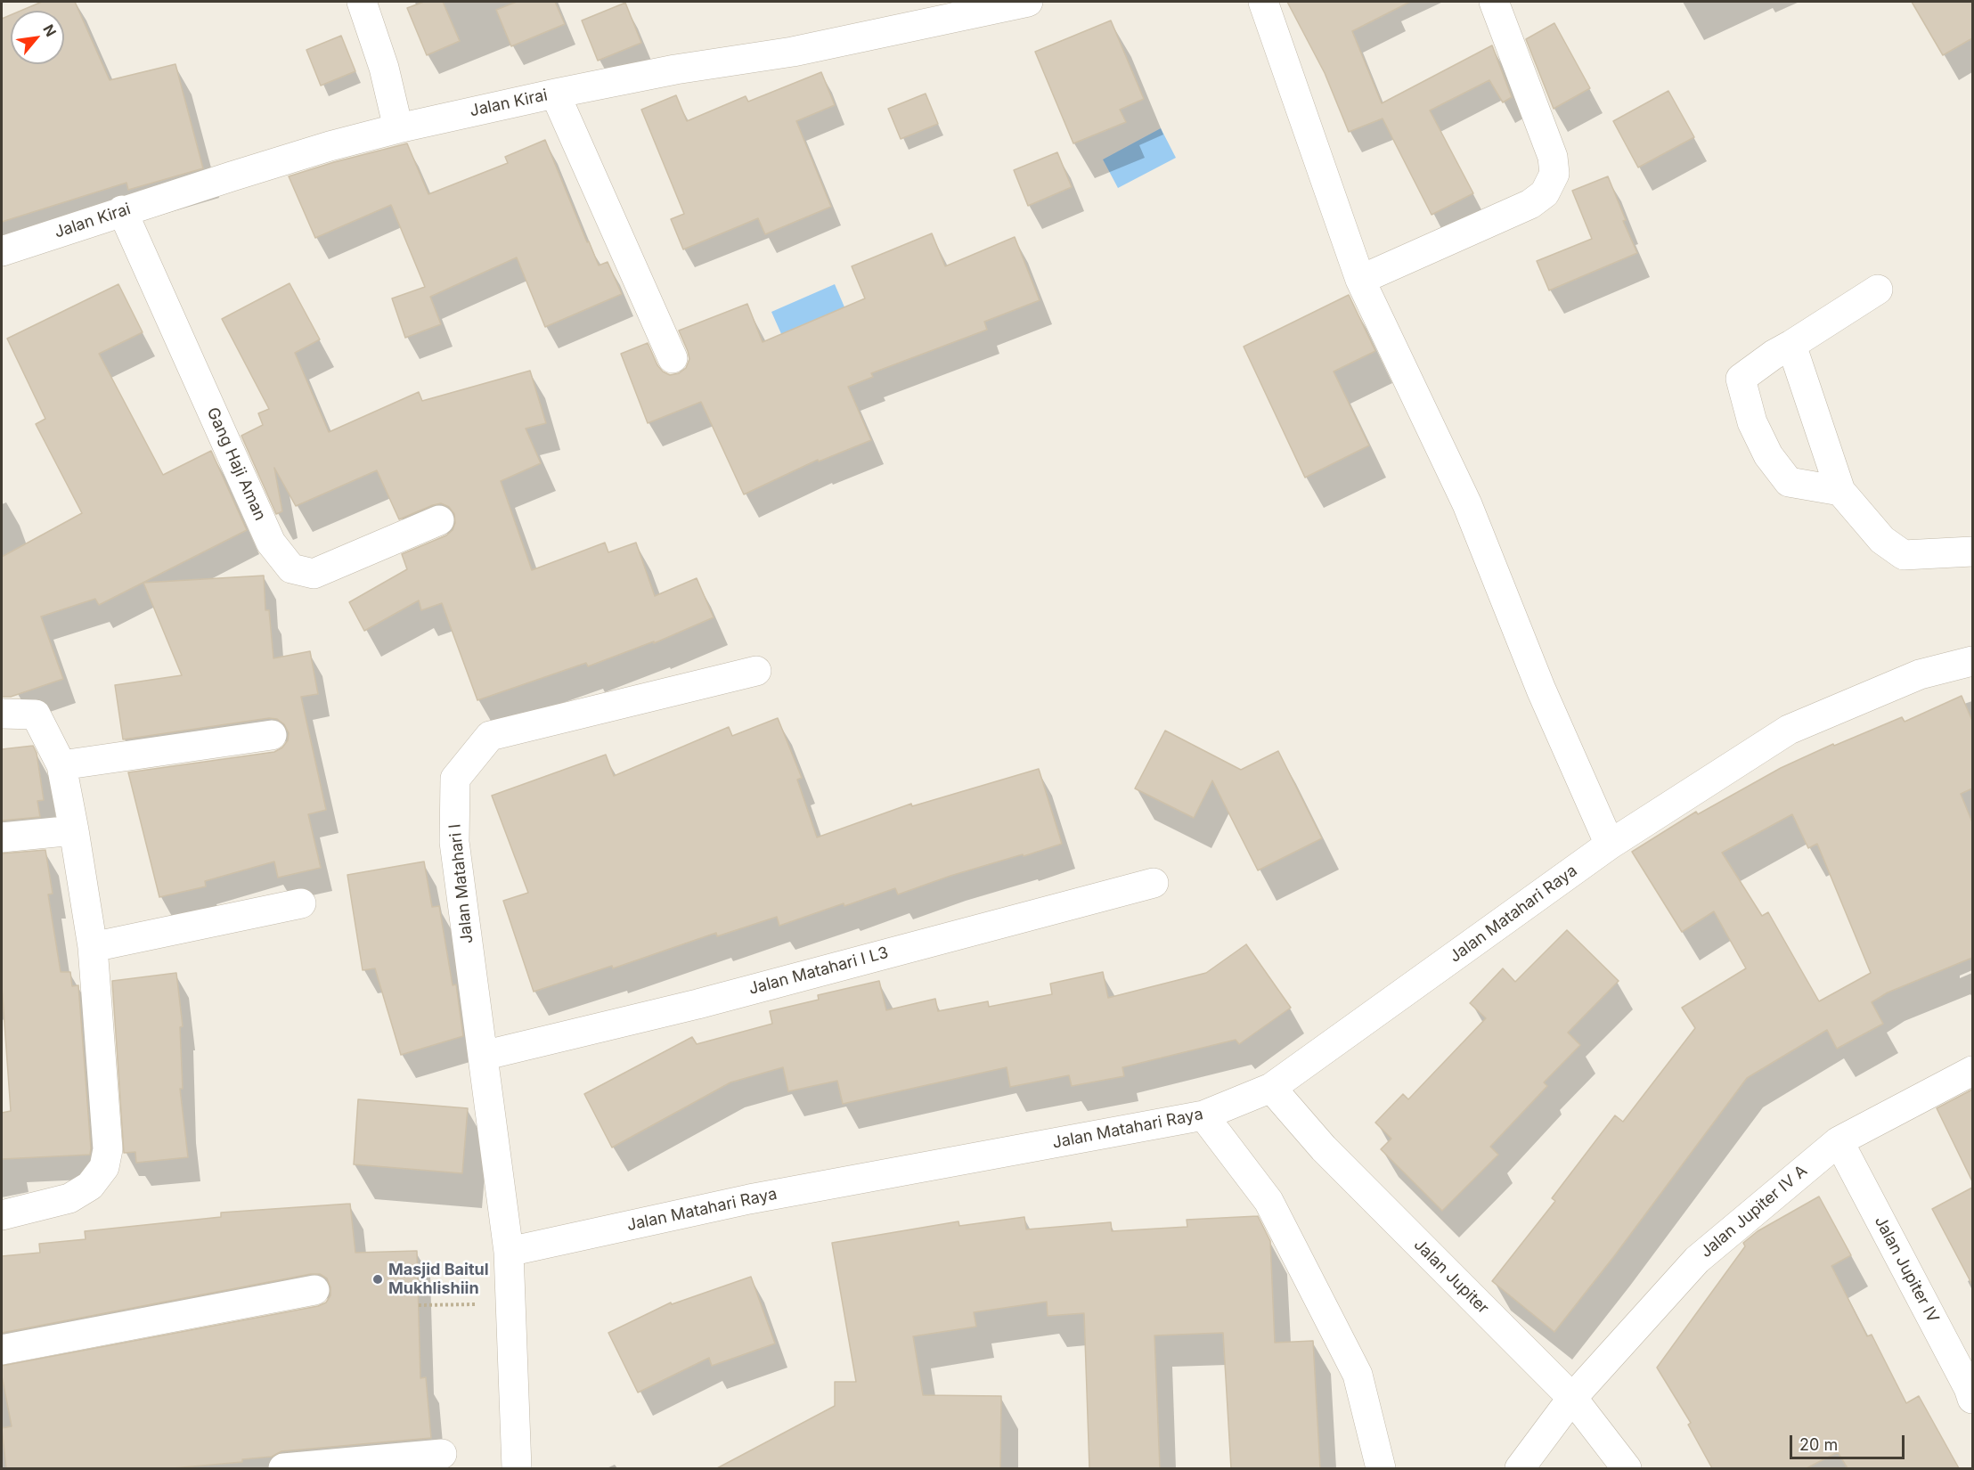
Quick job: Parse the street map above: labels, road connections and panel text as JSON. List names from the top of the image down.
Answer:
{
  "streets": {
    "street": [
      "Jalan Kirai",
      "Gang Haji Aman",
      "Jalan Matahari I",
      "Jalan Matahari Raya",
      "Jalan Matahari I L3",
      "Jalan Jupiter IV A",
      "Jalan Jupiter IV",
      "Jalan Jupiter"
    ]
  },
  "crossings": [
    ["Jalan Kirai", "Gang Haji Aman"],
    ["Jalan Matahari I", "Jalan Matahari Raya"],
    ["Jalan Matahari I", "Jalan Matahari I L3"],
    ["Jalan Matahari Raya", "Jalan Jupiter"],
    ["Jalan Jupiter IV A", "Jalan Jupiter IV"],
    ["Jalan Jupiter IV A", "Jalan Jupiter"]
  ],
  "places": ["Masjid Baitul Mukhlishiin"],
  "scale_bar": "20 m",
  "north": "top right"
}
